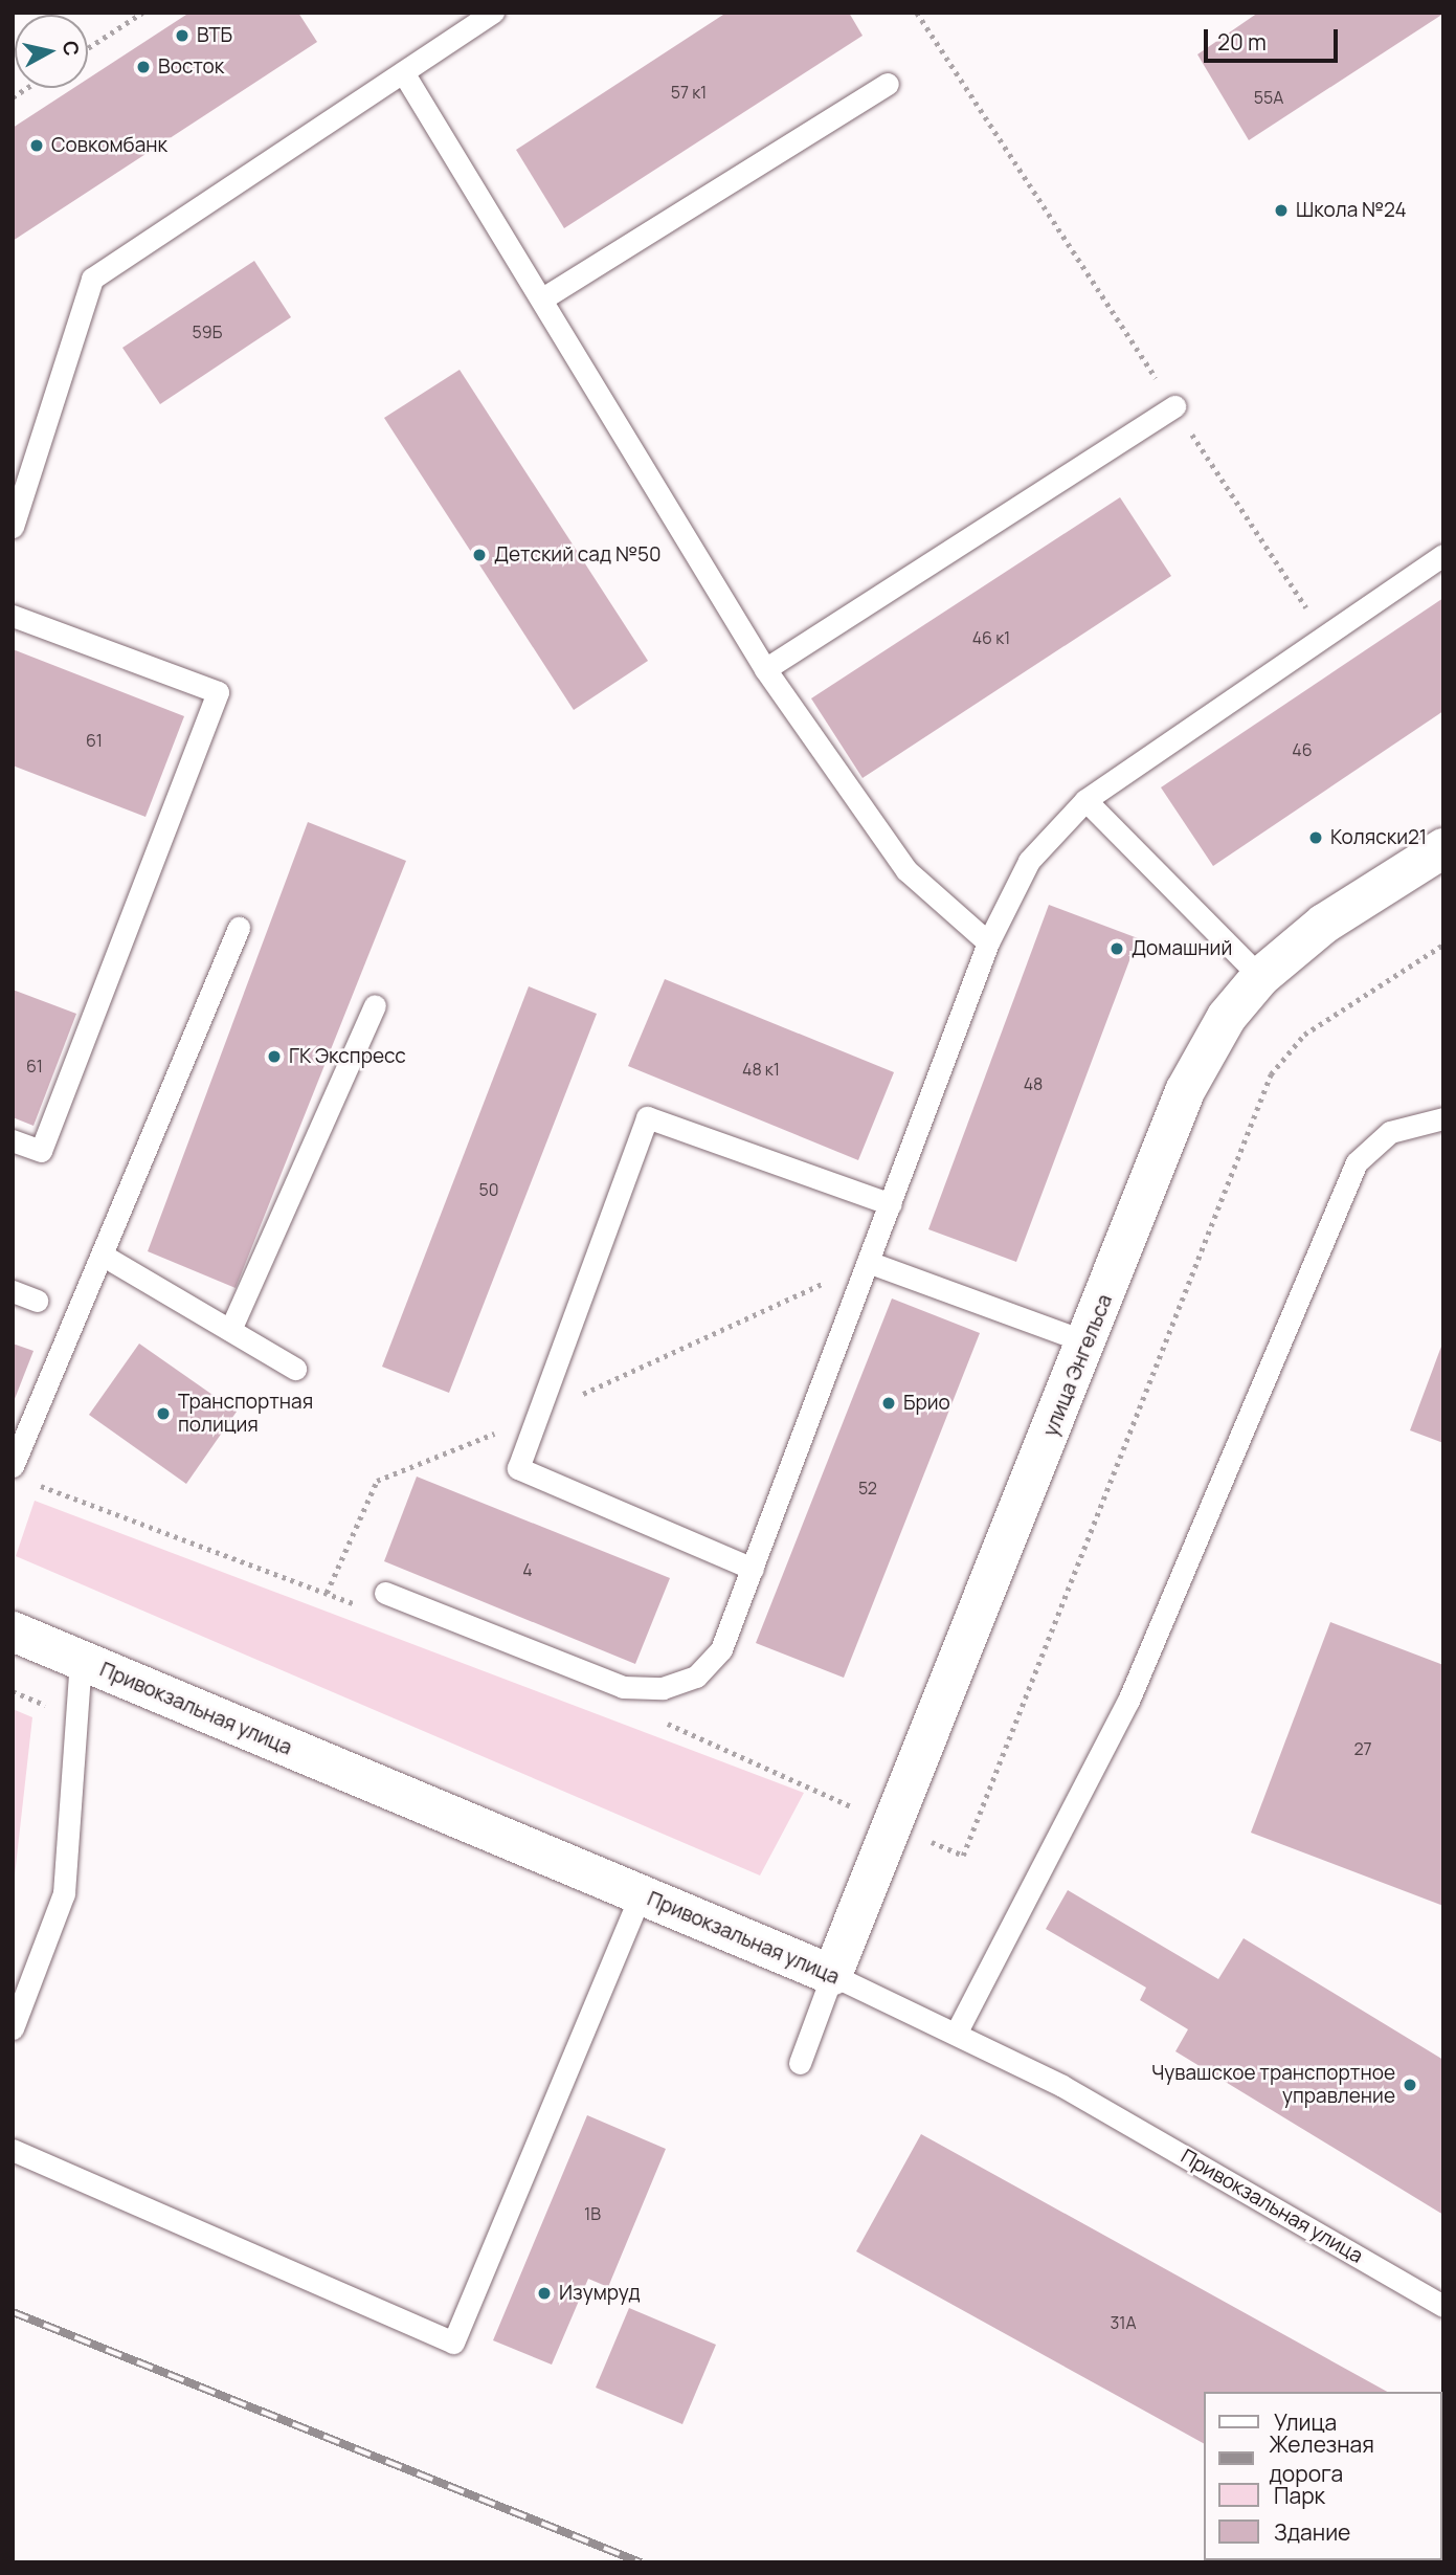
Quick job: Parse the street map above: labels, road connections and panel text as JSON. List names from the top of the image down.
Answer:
{
  "streets": {
    "street": ["улица Энгельса", "Привокзальная улица"]
  },
  "crossings": [
    ["улица Энгельса", "Привокзальная улица"]
  ],
  "places": [
    "ВТБ",
    "Восток",
    "Совкомбанк",
    "Школа №24",
    "Детский сад №50",
    "Коляски21",
    "Домашний",
    "ГК Экспресс",
    "Брио",
    "Транспортная полиция",
    "Чувашское транспортное управление",
    "Изумруд"
  ],
  "house_numbers": [
    "57 к1",
    "55А",
    "59Б",
    "46 к1",
    "61",
    "46",
    "61",
    "48 к1",
    "48",
    "50",
    "52",
    "4",
    "27",
    "1В",
    "31А"
  ],
  "legend": [
    "Улица",
    "Железная дорога",
    "Парк",
    "Здание"
  ],
  "scale_bar": "20 m",
  "north": "right"
}
